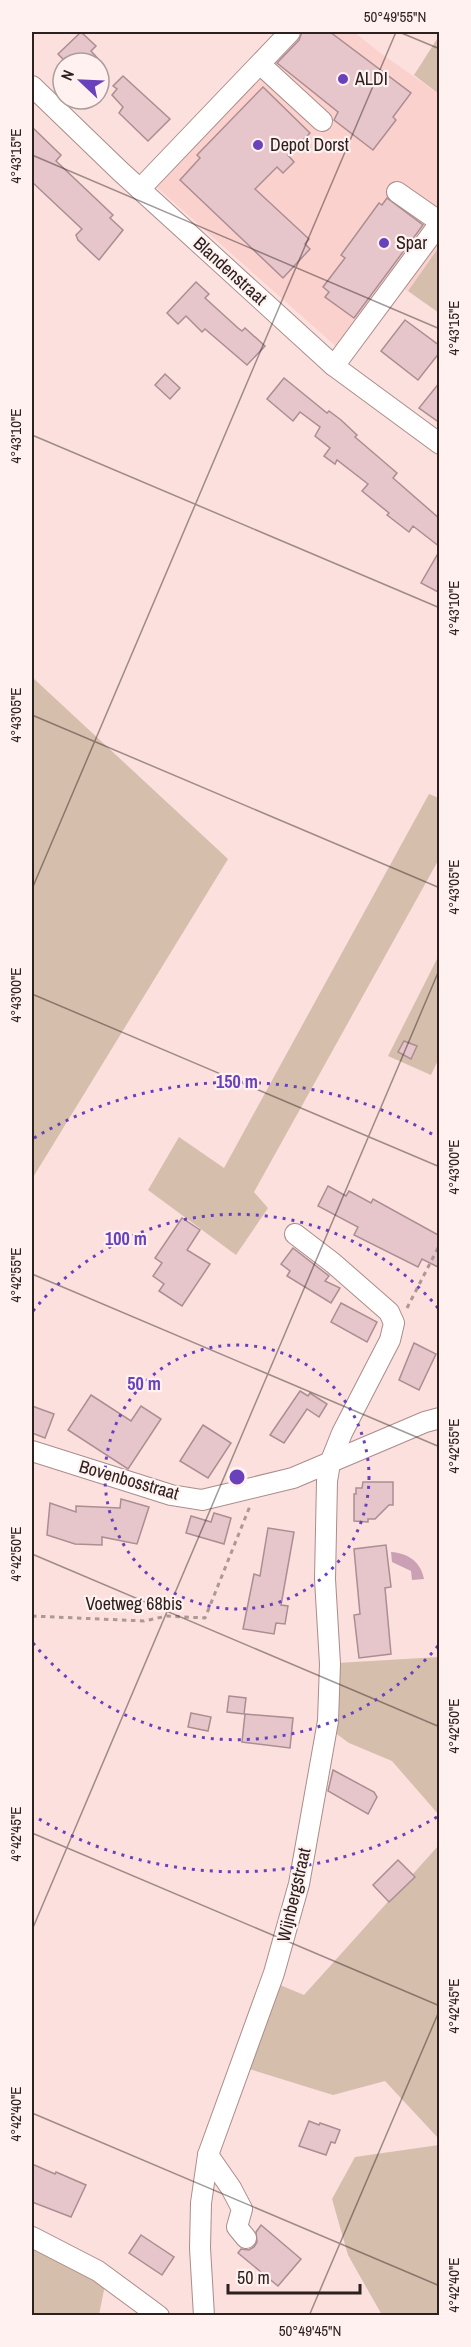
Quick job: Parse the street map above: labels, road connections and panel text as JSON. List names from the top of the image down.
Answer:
{
  "streets": {
    "street": ["Blandenstraat", "Bovenbosstraat", "Wijnbergstraat"],
    "path": ["Voetweg 68bis"]
  },
  "crossings": [
    ["Bovenbosstraat", "Voetweg 68bis"],
    ["Bovenbosstraat", "Wijnbergstraat"]
  ],
  "places": ["ALDI", "Depot Dorst", "Spar"],
  "scale_bar": "50 m",
  "north": "top left",
  "coordinates": [
    "50°49'55\"N",
    "4°43'15\"E",
    "4°43'10\"E",
    "4°43'05\"E",
    "4°43'00\"E",
    "4°42'55\"E",
    "4°42'50\"E",
    "4°42'45\"E",
    "4°42'40\"E",
    "50°49'45\"N"
  ],
  "rings": ["150 m", "100 m", "50 m"]
}
